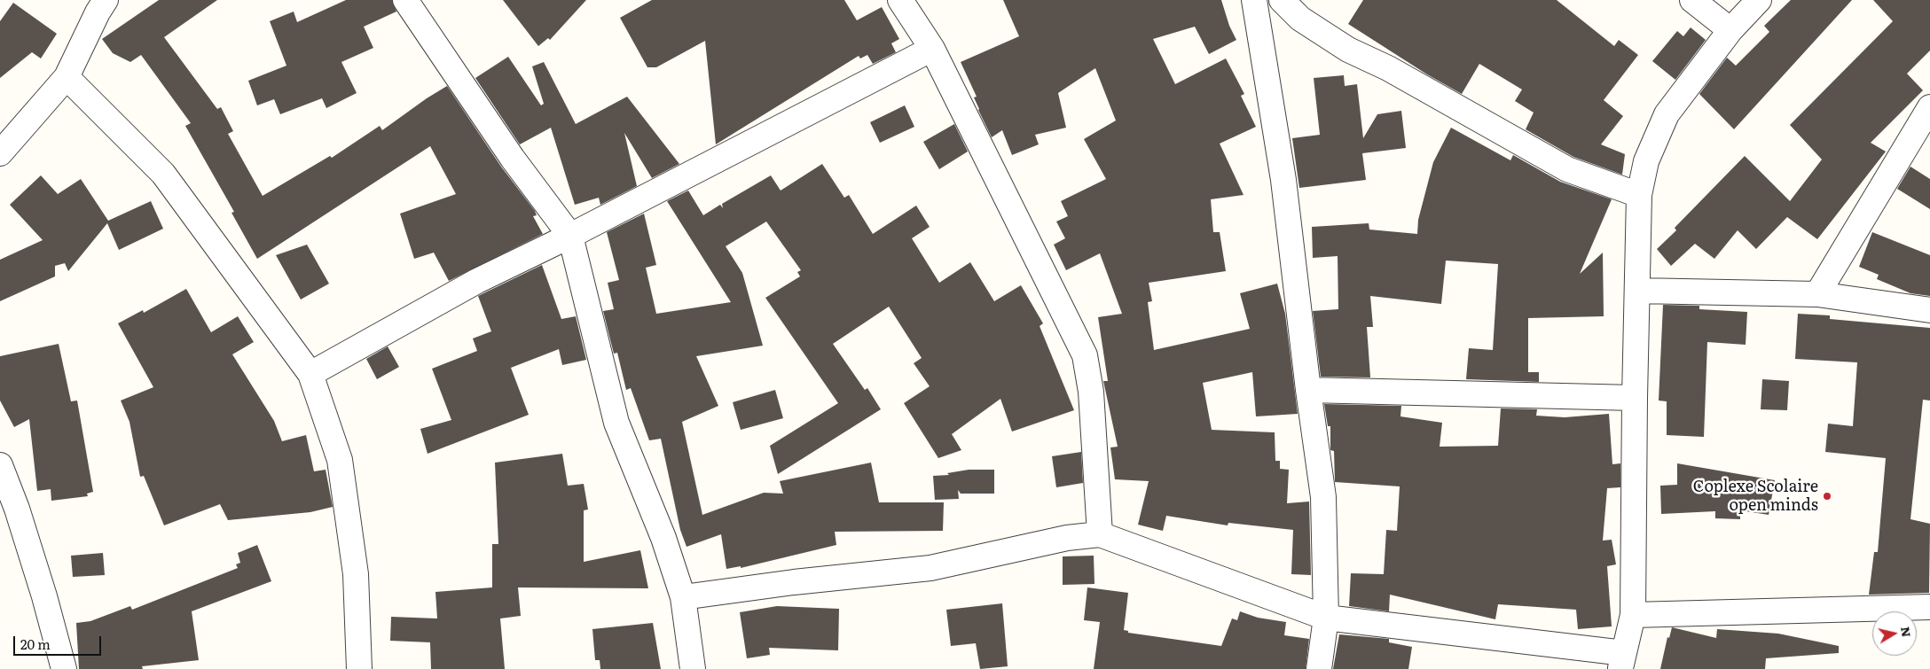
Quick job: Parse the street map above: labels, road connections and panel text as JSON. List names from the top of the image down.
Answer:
{
  "places": ["Coplexe Scolaire open minds"],
  "scale_bar": "20 m",
  "north": "right"
}
